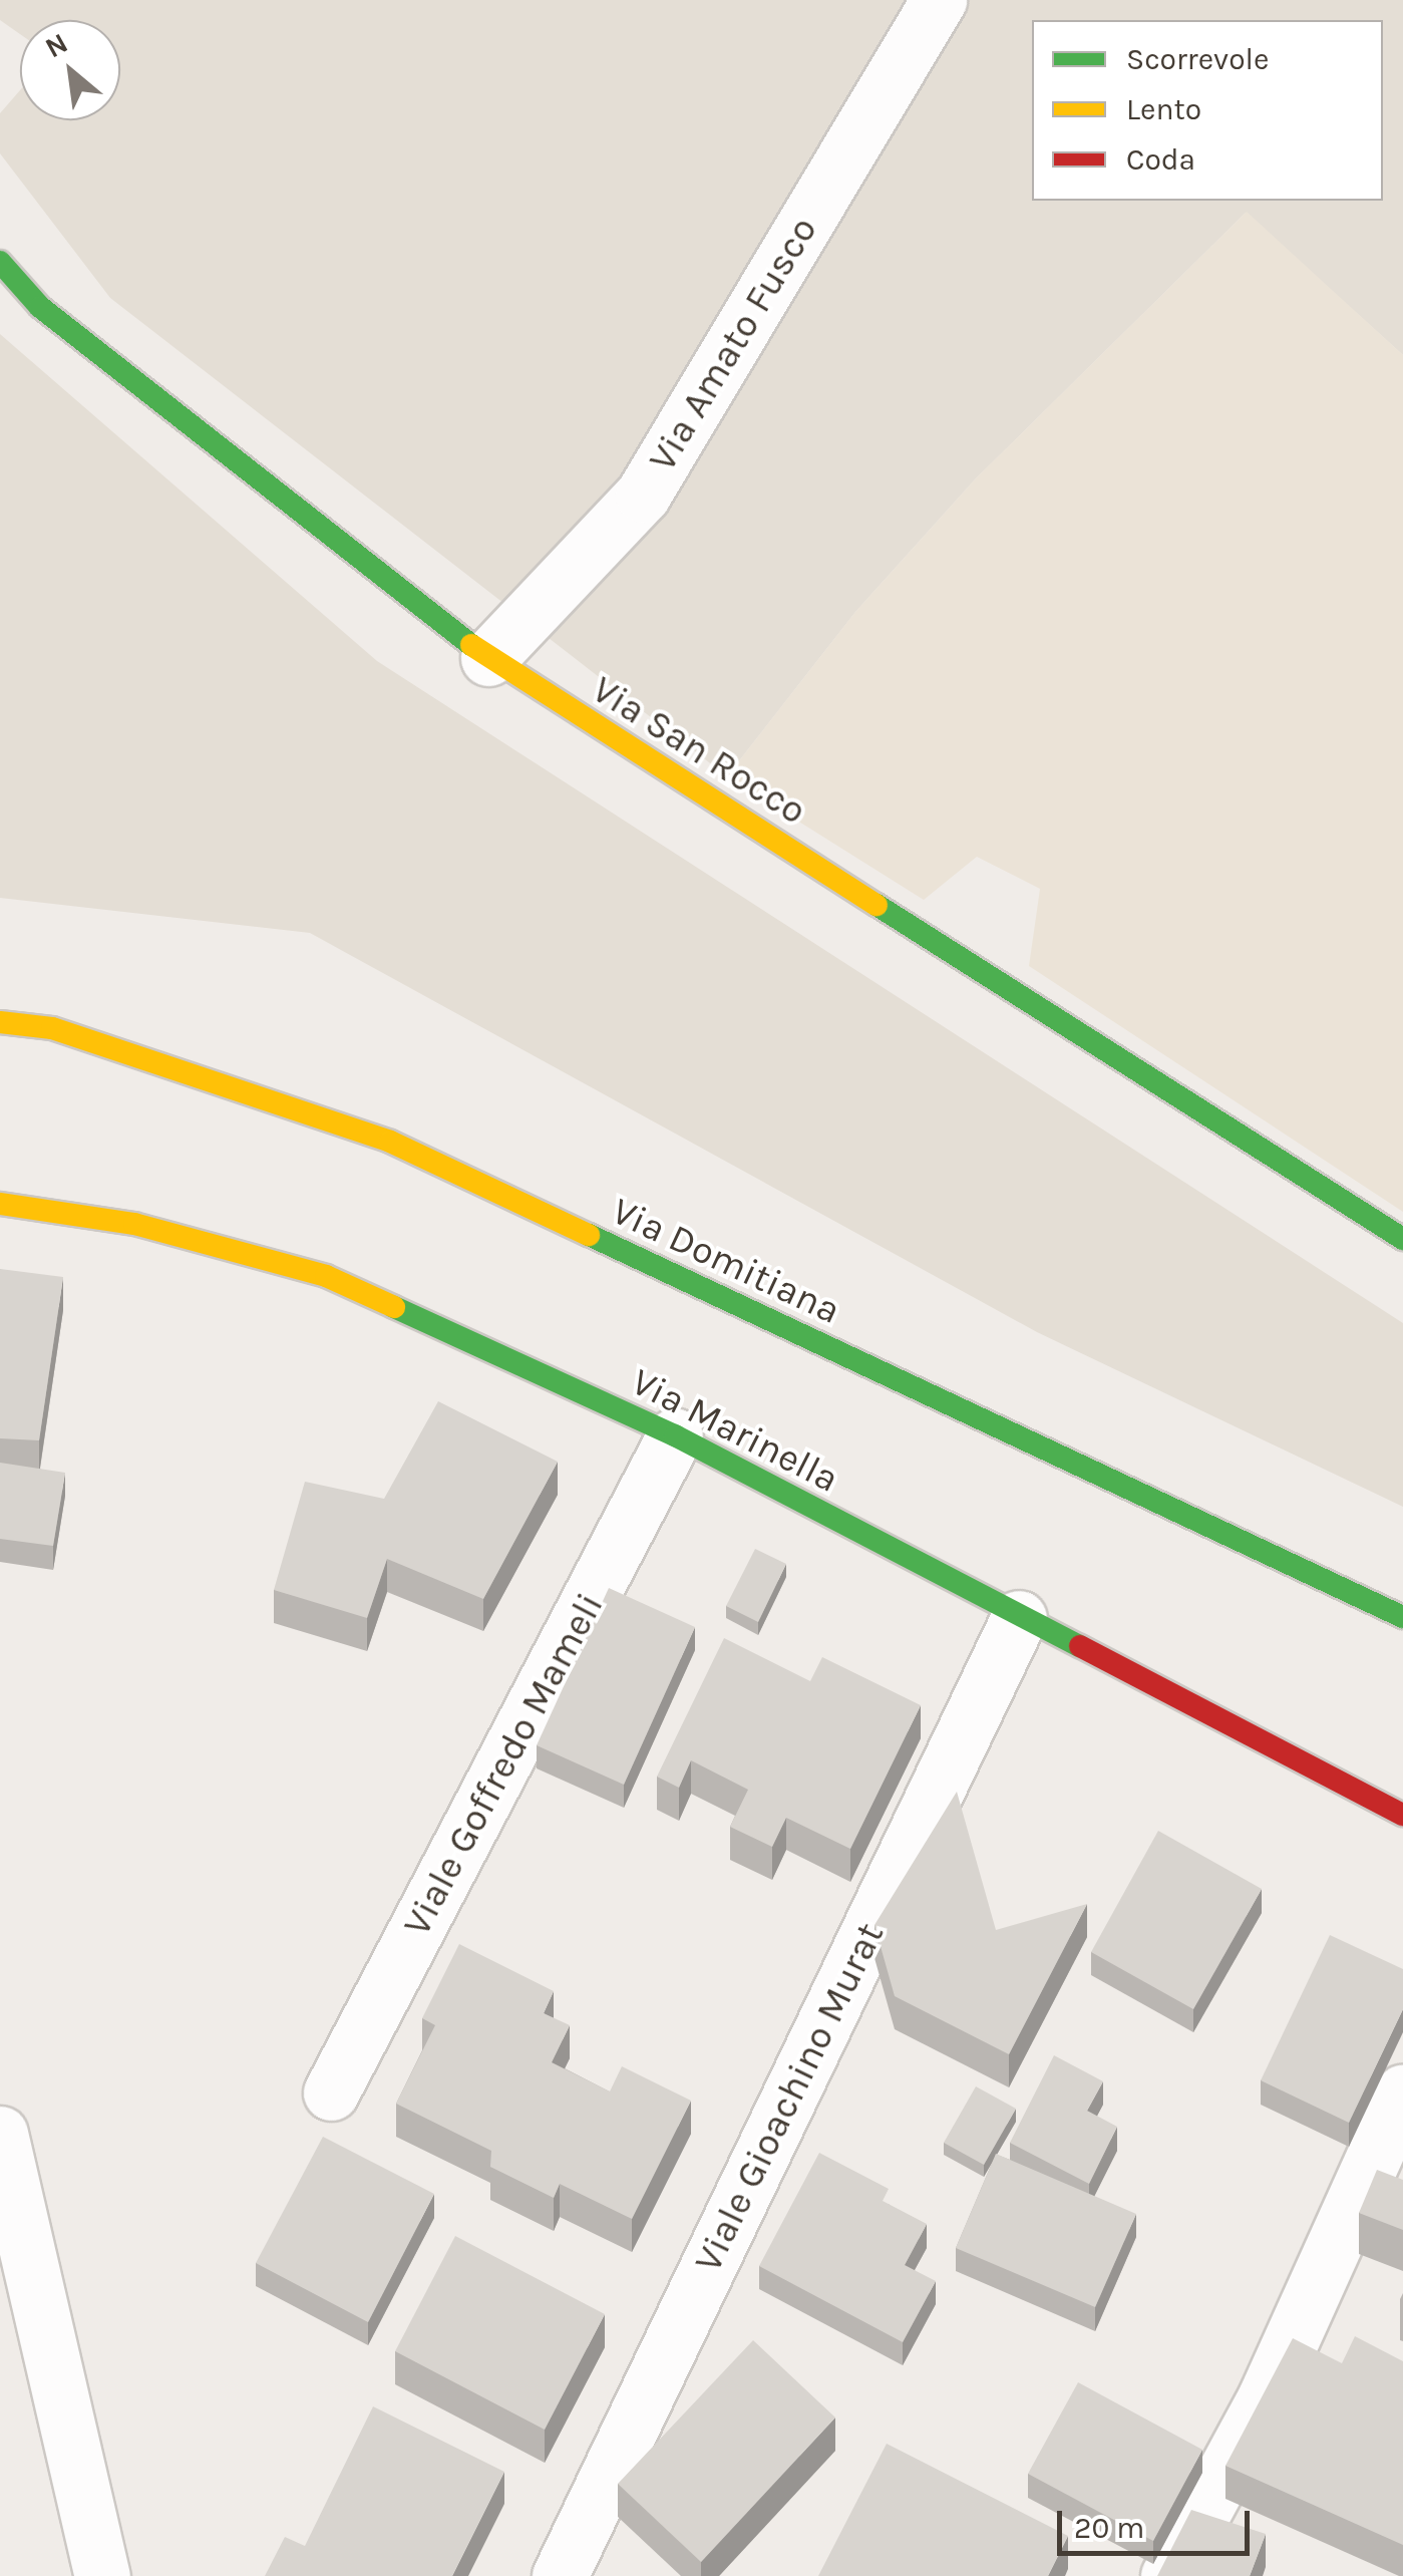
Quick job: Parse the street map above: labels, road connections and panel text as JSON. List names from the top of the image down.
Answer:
{
  "streets": {
    "street": [
      "Via Amato Fusco",
      "Via San Rocco",
      "Via Domitiana",
      "Via Marinella",
      "Viale Goffredo Mameli",
      "Viale Gioachino Murat"
    ]
  },
  "crossings": [
    ["Via Amato Fusco", "Via San Rocco"],
    ["Via Marinella", "Viale Goffredo Mameli"],
    ["Via Marinella", "Viale Gioachino Murat"]
  ],
  "legend": ["Scorrevole", "Lento", "Coda"],
  "scale_bar": "20 m",
  "north": "top left"
}
